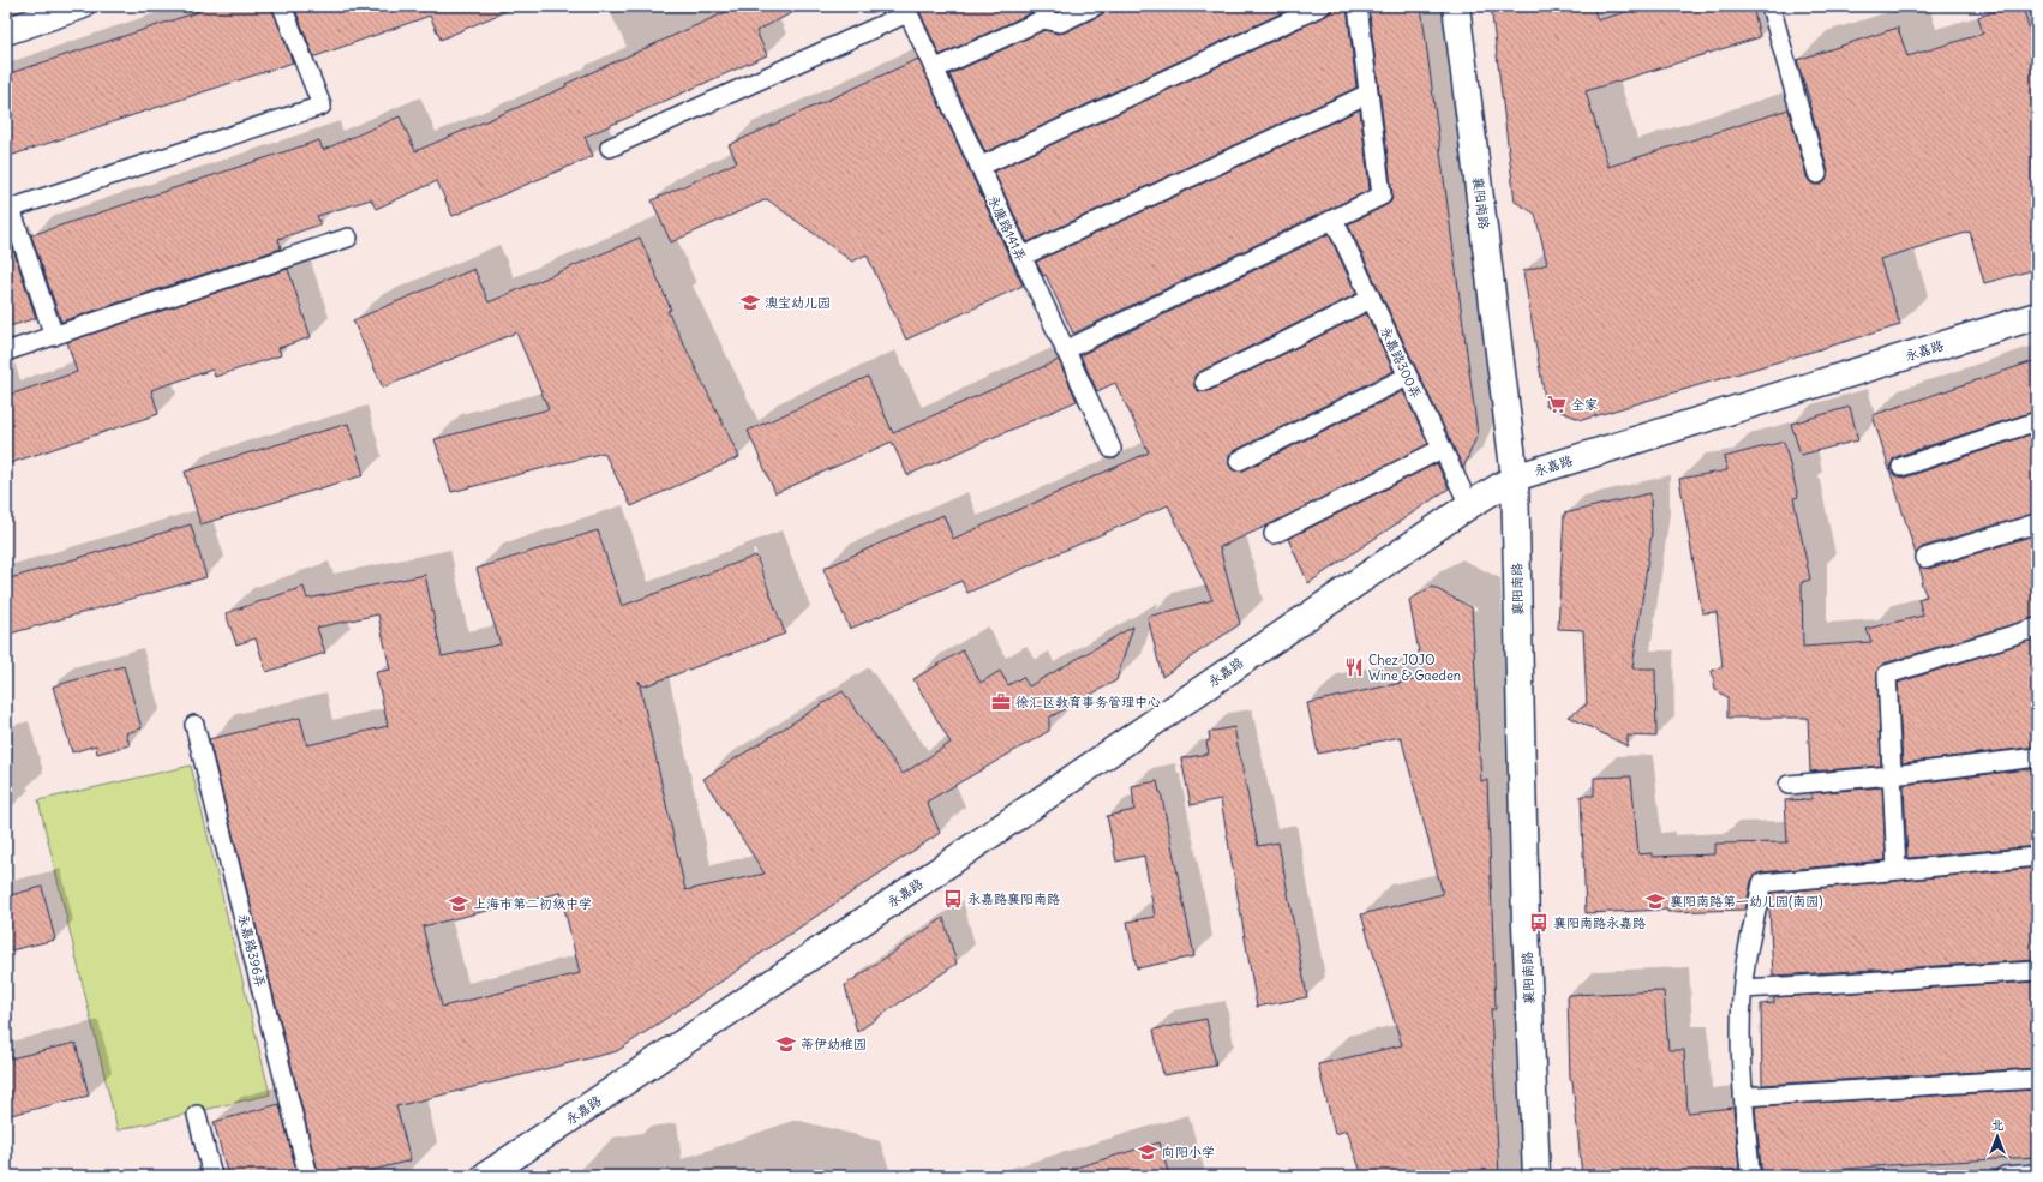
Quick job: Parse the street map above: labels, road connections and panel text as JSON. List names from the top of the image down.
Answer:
{
  "streets": {
    "street": ["襄阳南路", "永嘉路"],
    "lane": ["永康路141弄", "永嘉路300弄", "永嘉路396弄"]
  },
  "crossings": [
    ["襄阳南路", "永嘉路"],
    ["永嘉路", "永嘉路300弄"]
  ],
  "places": {
    "school or university": [
      "澳宝幼儿园",
      "襄阳南路第一幼儿园(南园)",
      "上海市第二初级中学",
      "蒂伊幼稚园",
      "向阳小学"
    ],
    "supermarket": ["全家"],
    "restaurant": ["Chez JOJO Wine & Gaeden"],
    "office": ["徐汇区教育事务管理中心"],
    "bus stop": ["永嘉路襄阳南路", "襄阳南路永嘉路"]
  },
  "north": "top"
}
